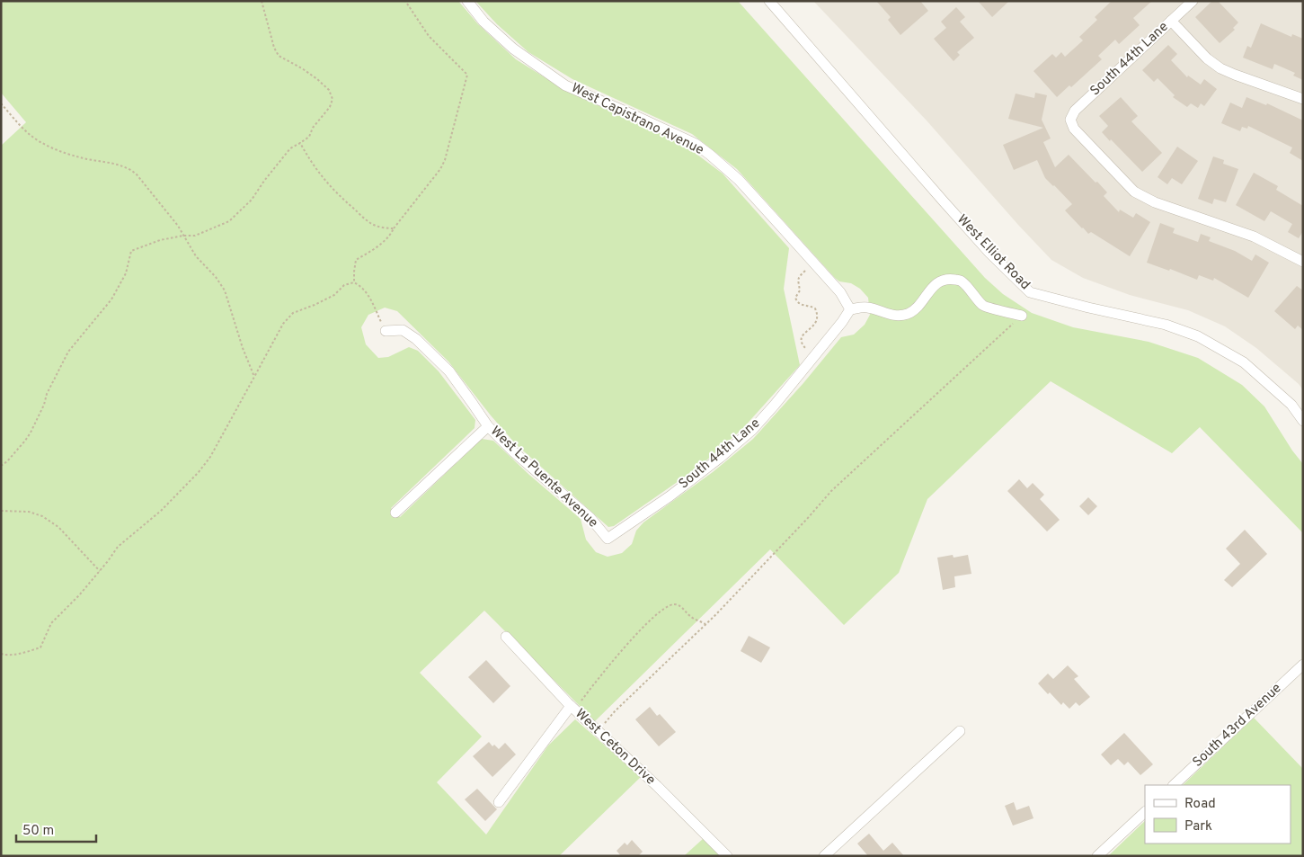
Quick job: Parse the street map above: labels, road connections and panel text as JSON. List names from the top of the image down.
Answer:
{
  "streets": {
    "street": [
      "South 44th Lane",
      "West Capistrano Avenue",
      "West Elliot Road",
      "West La Puente Avenue",
      "South 43rd Avenue",
      "West Ceton Drive"
    ]
  },
  "crossings": [
    ["South 44th Lane", "West Capistrano Avenue"],
    ["South 44th Lane", "West La Puente Avenue"]
  ],
  "legend": ["Road", "Park"],
  "scale_bar": "50 m"
}
